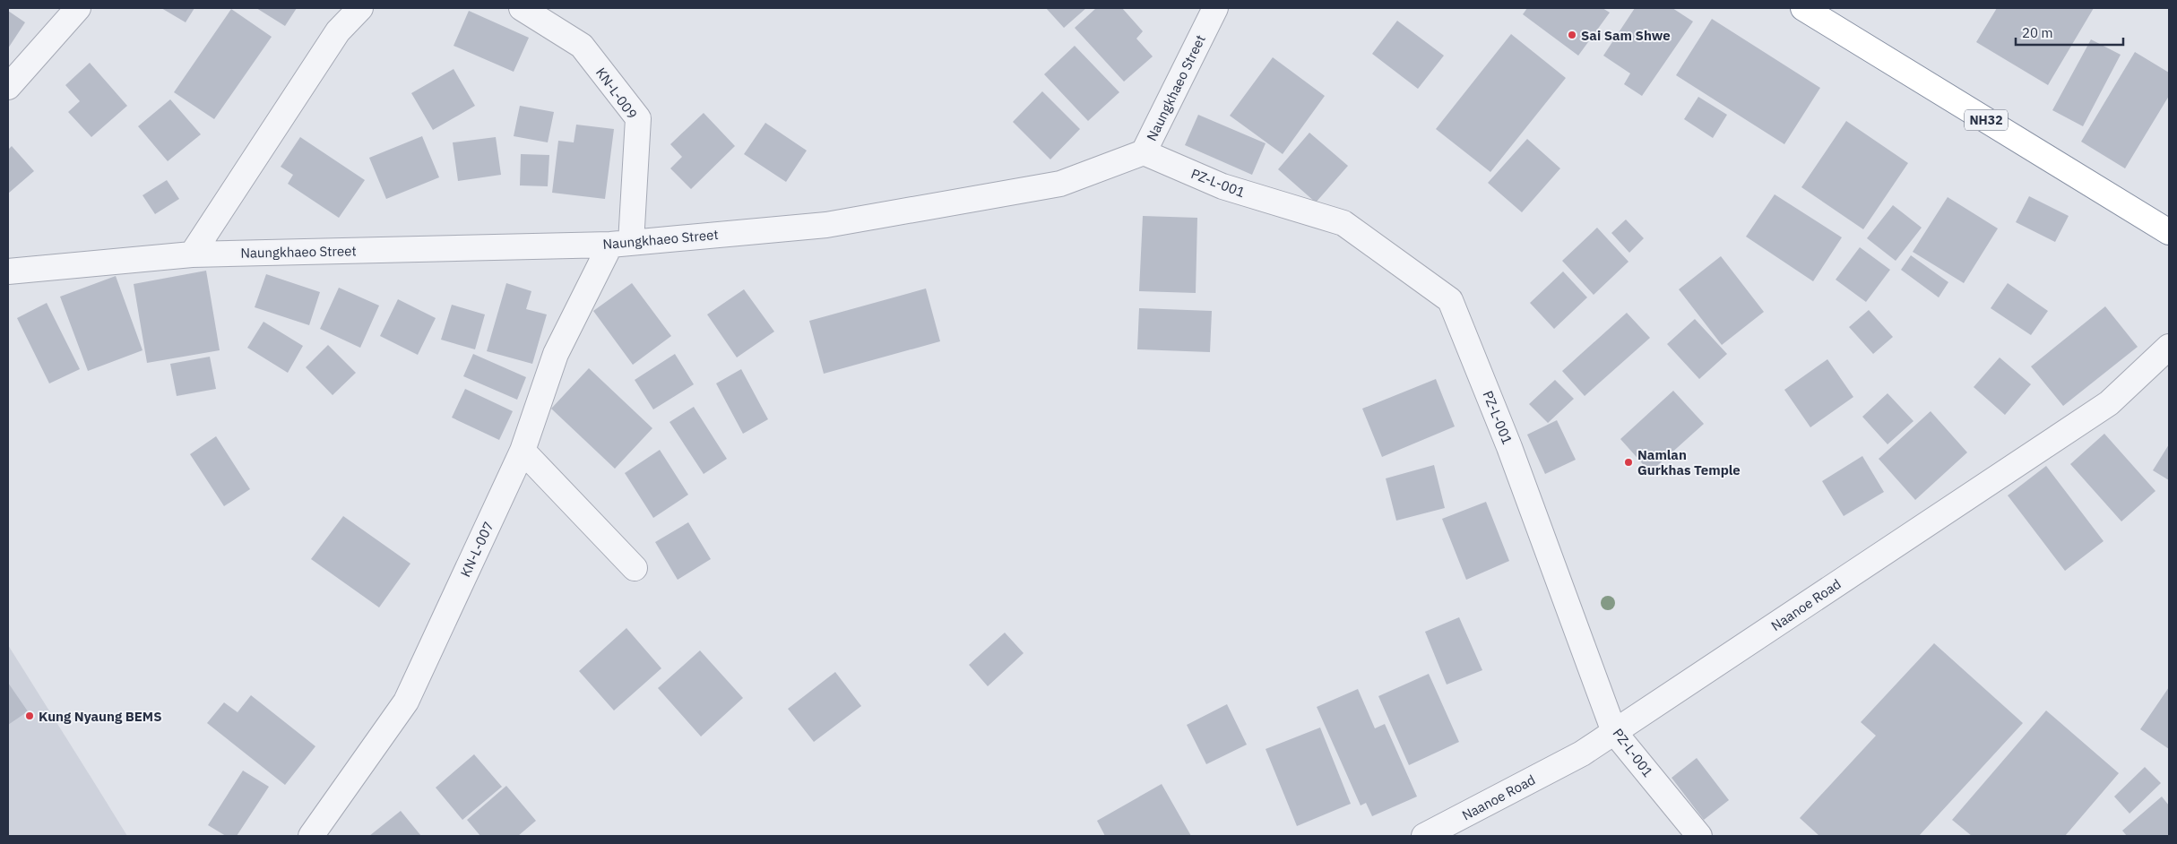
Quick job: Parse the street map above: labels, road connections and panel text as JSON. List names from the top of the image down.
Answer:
{
  "streets": {
    "highway": ["NH32"],
    "street": [
      "Naungkhaeo Street",
      "KN-L-009",
      "PZ-L-001",
      "KN-L-007",
      "Naanoe Road"
    ]
  },
  "crossings": [
    ["Naungkhaeo Street", "KN-L-009"],
    ["Naungkhaeo Street", "PZ-L-001"],
    ["Naungkhaeo Street", "KN-L-007"],
    ["KN-L-009", "KN-L-007"],
    ["PZ-L-001", "Naanoe Road"]
  ],
  "places": ["Sai Sam Shwe", "Namlan Gurkhas Temple", "Kung Nyaung BEMS"],
  "scale_bar": "20 m"
}
